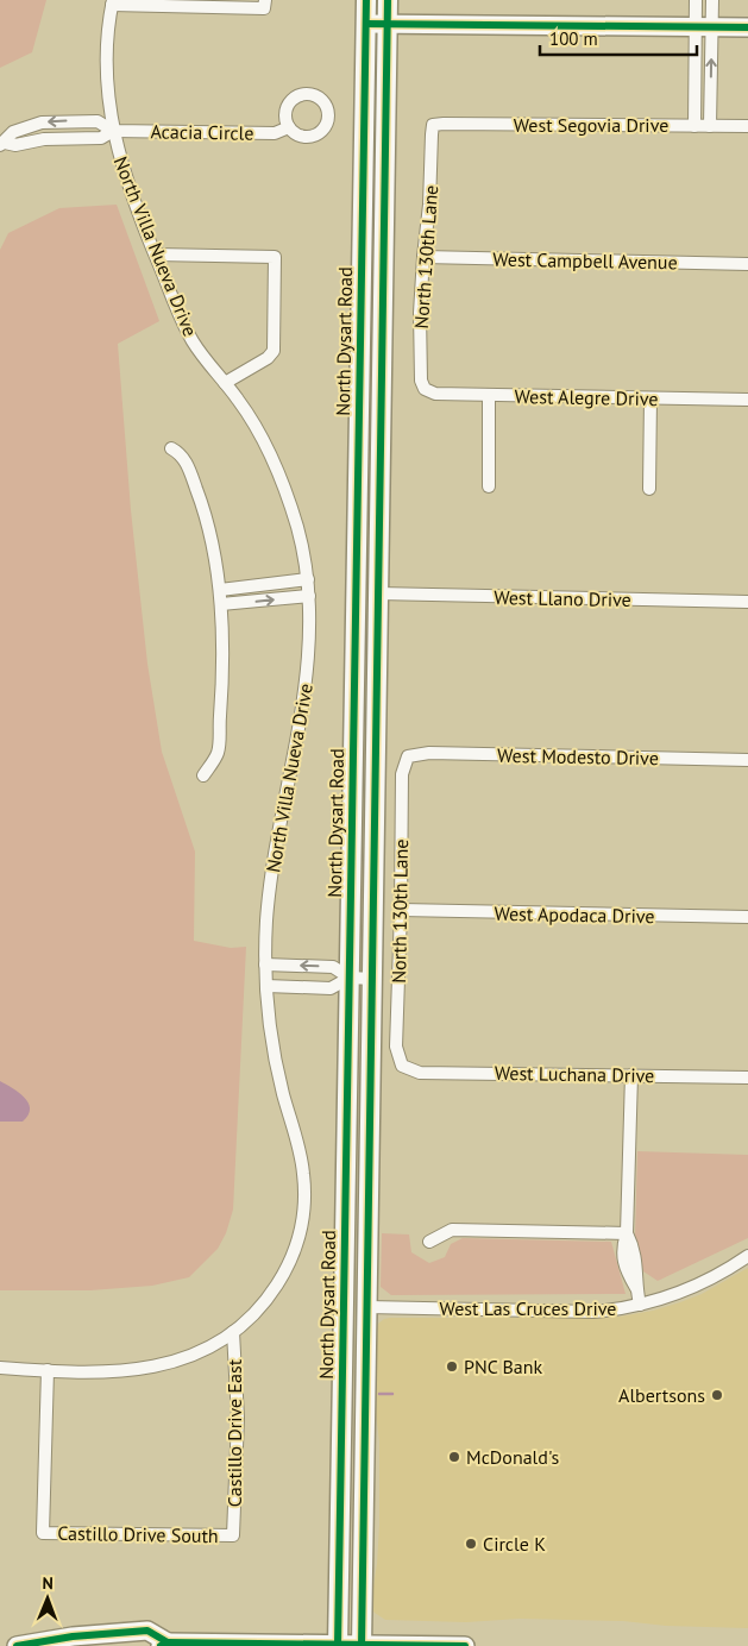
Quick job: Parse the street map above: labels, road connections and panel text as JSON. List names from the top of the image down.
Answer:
{
  "streets": {
    "main road": ["North Dysart Road"],
    "street": [
      "West Segovia Drive",
      "Acacia Circle",
      "North Villa Nueva Drive",
      "North 130th Lane",
      "West Campbell Avenue",
      "West Alegre Drive",
      "West Llano Drive",
      "West Modesto Drive",
      "West Apodaca Drive",
      "West Luchana Drive",
      "West Las Cruces Drive",
      "Castillo Drive East",
      "Castillo Drive South"
    ]
  },
  "crossings": [
    ["West Segovia Drive", "North 130th Lane"],
    ["Acacia Circle", "North Villa Nueva Drive"],
    ["North Villa Nueva Drive", "Castillo Drive East"],
    ["North Villa Nueva Drive", "Castillo Drive South"],
    ["North 130th Lane", "West Campbell Avenue"],
    ["North 130th Lane", "West Alegre Drive"],
    ["North 130th Lane", "West Modesto Drive"],
    ["North 130th Lane", "West Apodaca Drive"],
    ["North 130th Lane", "West Luchana Drive"],
    ["North Dysart Road", "West Llano Drive"],
    ["North Dysart Road", "West Las Cruces Drive"],
    ["Castillo Drive East", "Castillo Drive South"]
  ],
  "places": [
    "PNC Bank",
    "Albertsons",
    "McDonald's",
    "Circle K"
  ],
  "scale_bar": "100 m",
  "north": "top"
}
